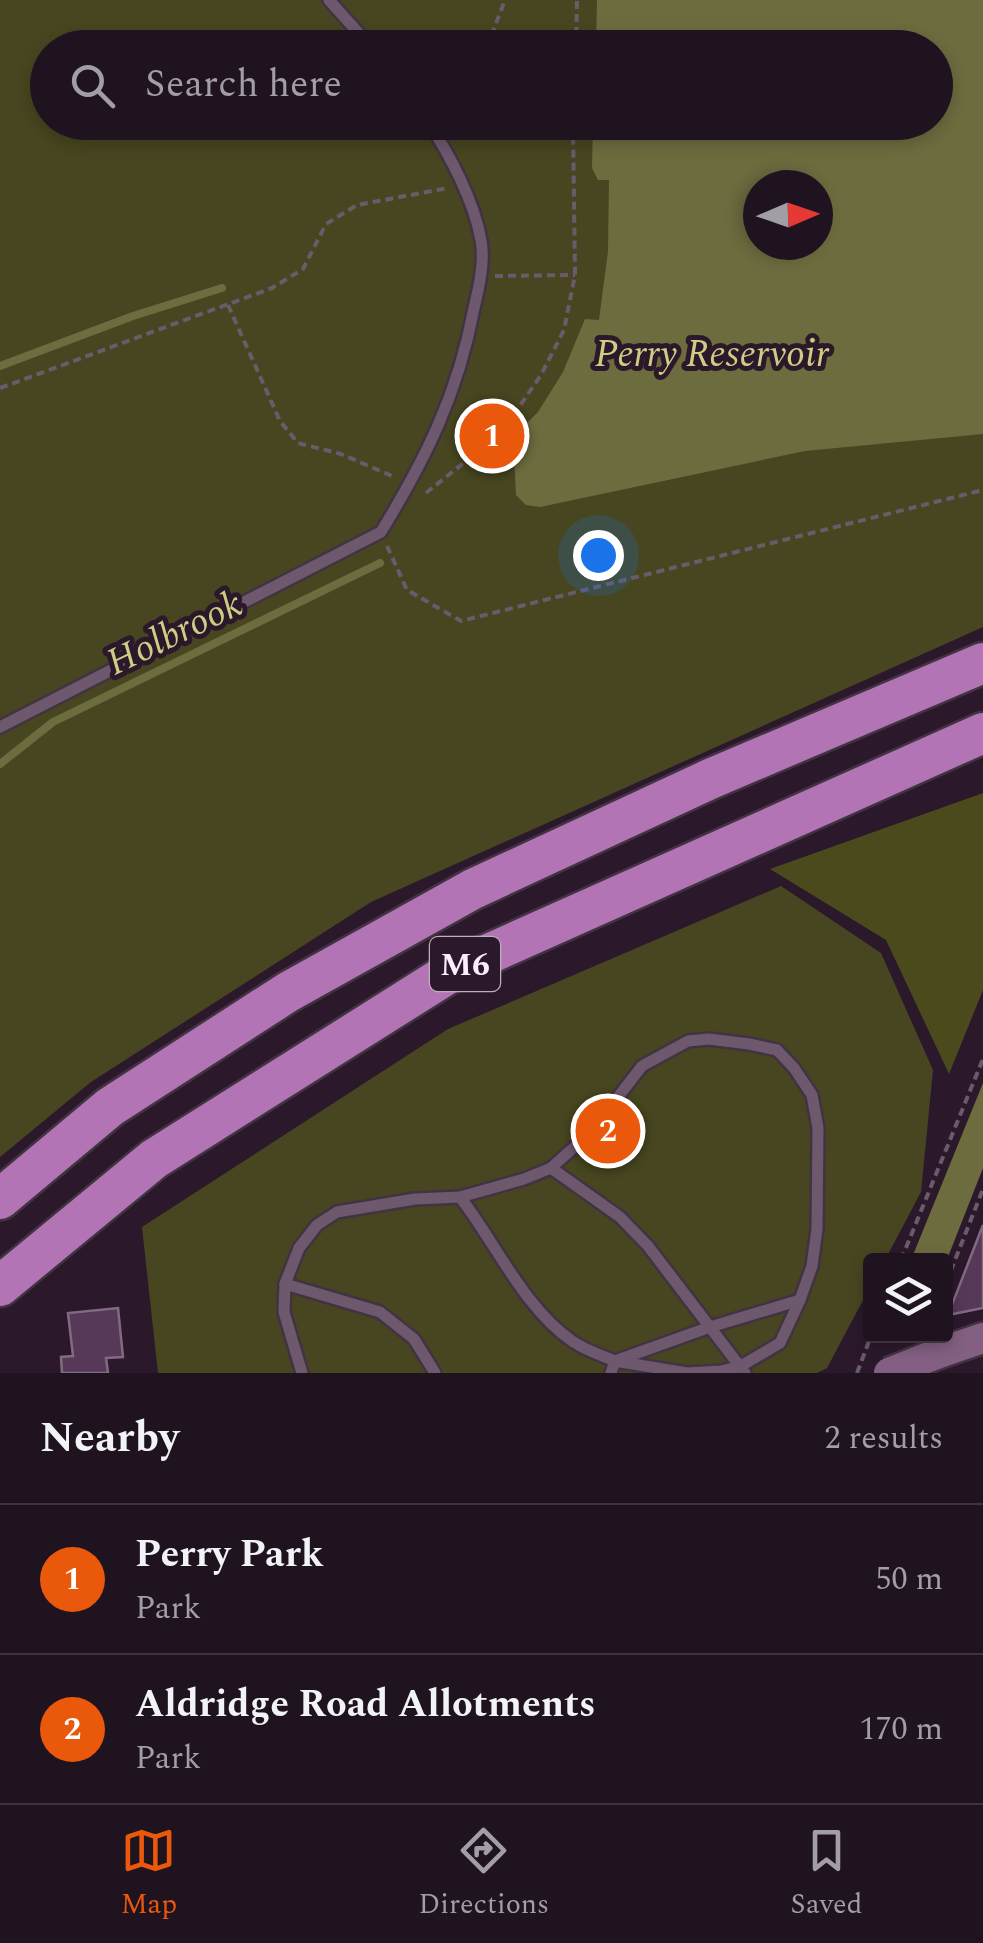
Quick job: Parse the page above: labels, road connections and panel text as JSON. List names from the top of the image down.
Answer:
{
  "streets": {
    "highway": ["M6"]
  },
  "water": ["Perry Reservoir", "Holbrook"],
  "north": "right",
  "page": {
    "search": "Search here",
    "pins": ["1", "2"],
    "heading": ["Nearby", "2 results"],
    "list": [
      {
        "mark": "1",
        "name": "Perry Park",
        "note": "Park",
        "value": "50 m"
      },
      {
        "mark": "2",
        "name": "Aldridge Road Allotments",
        "note": "Park",
        "value": "170 m"
      }
    ],
    "nav": ["Map", "Directions", "Saved"]
  }
}
